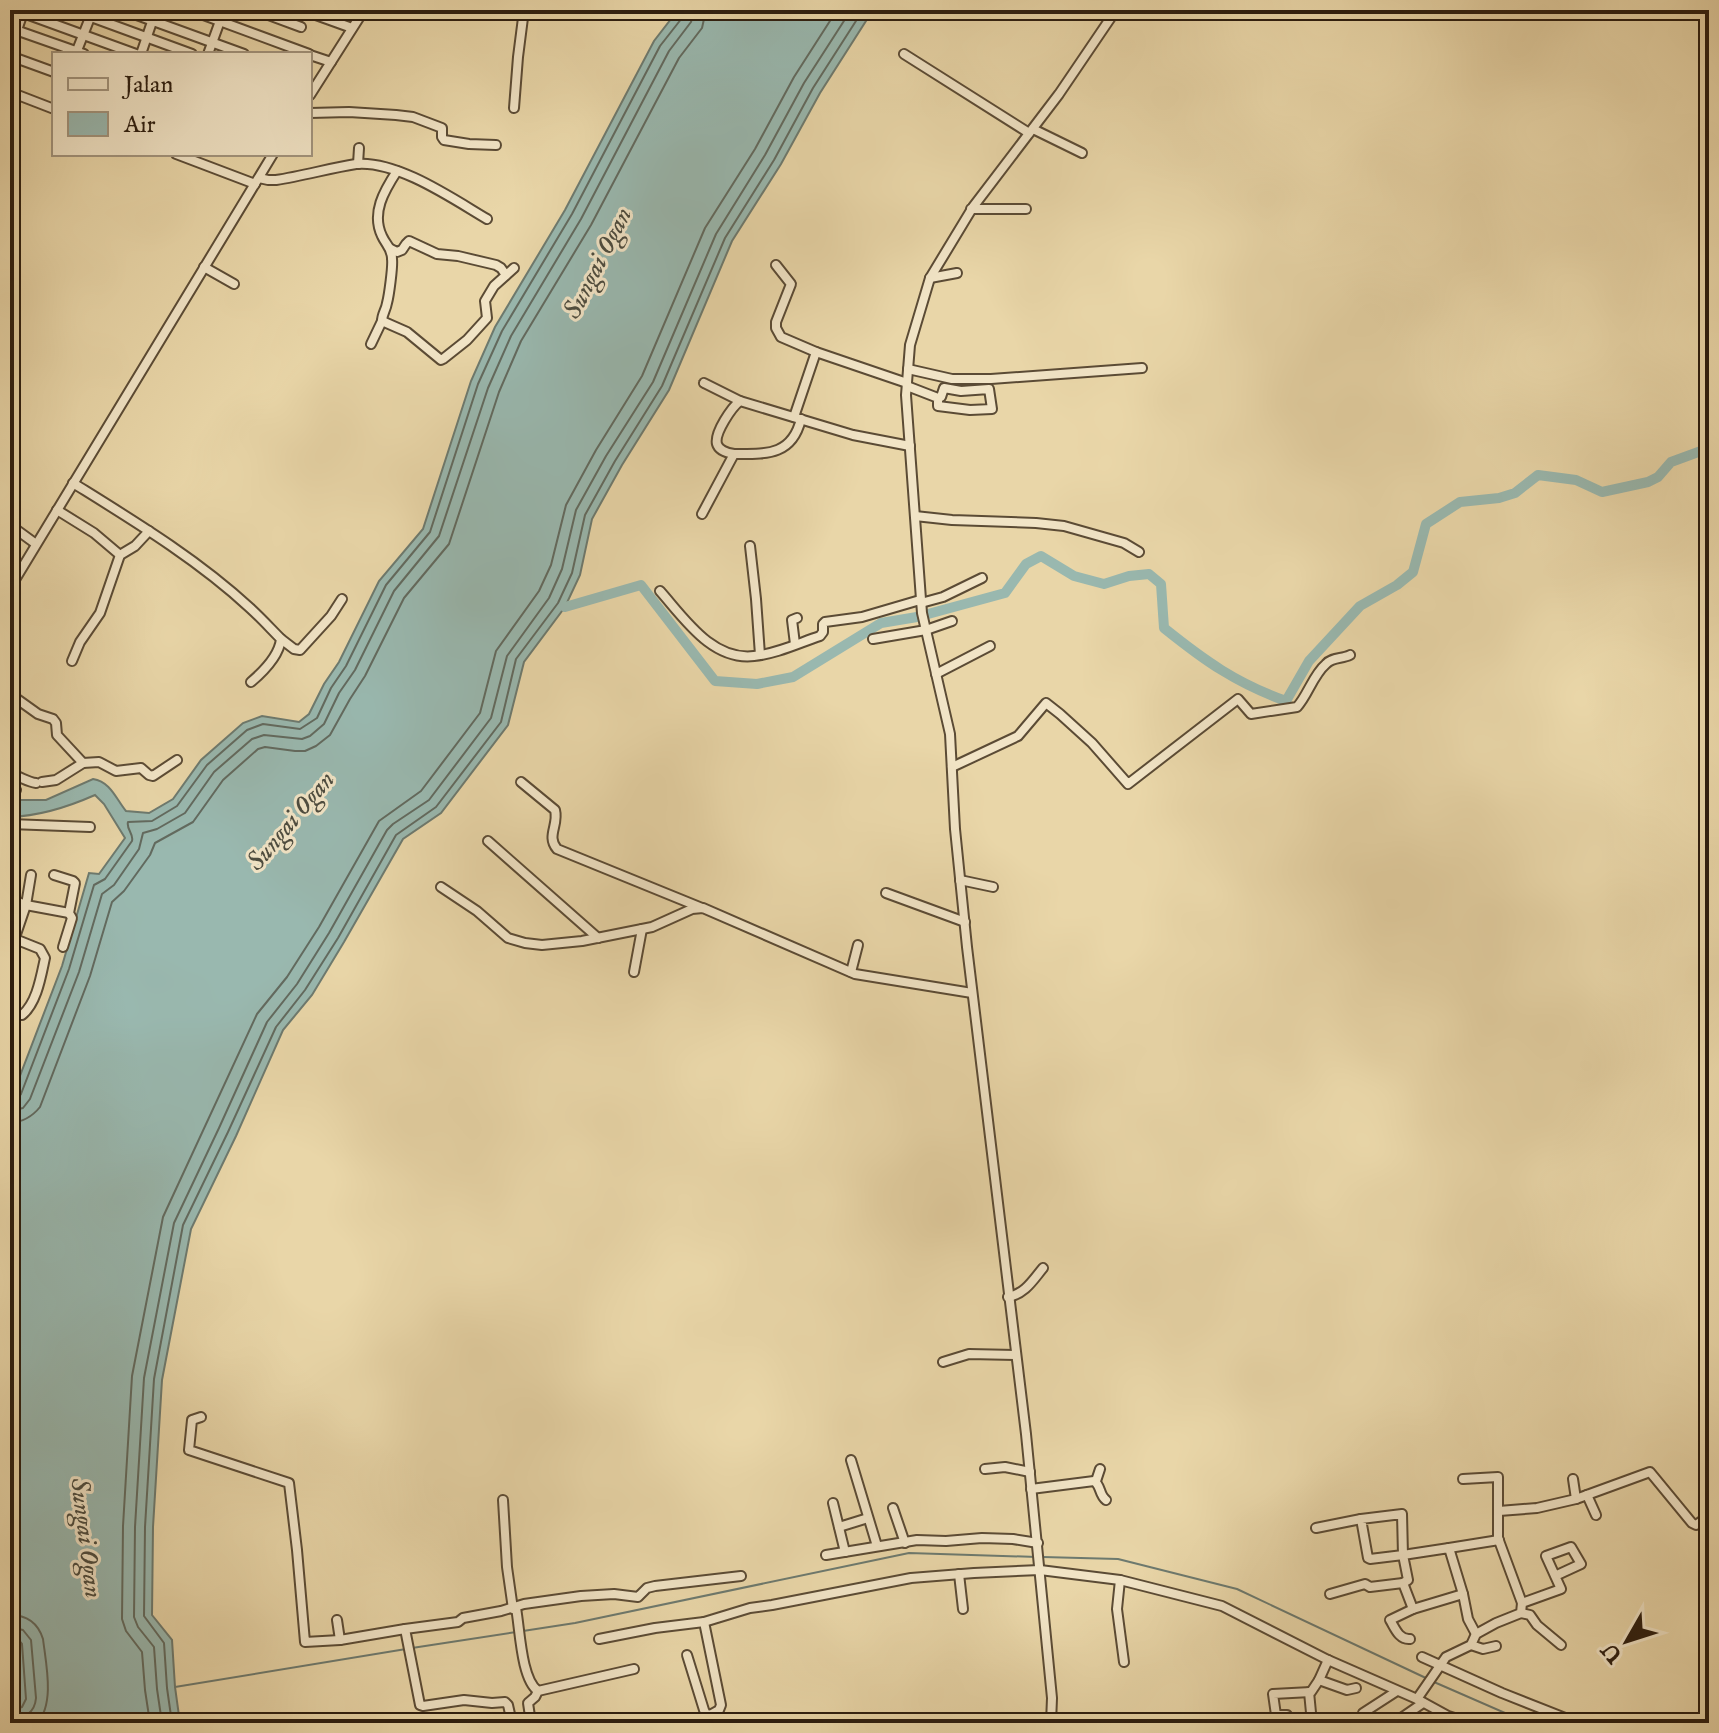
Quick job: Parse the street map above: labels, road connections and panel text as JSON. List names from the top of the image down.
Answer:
{
  "water": ["Sungai Ogan"],
  "legend": ["Jalan", "Air"],
  "north": "bottom left"
}
